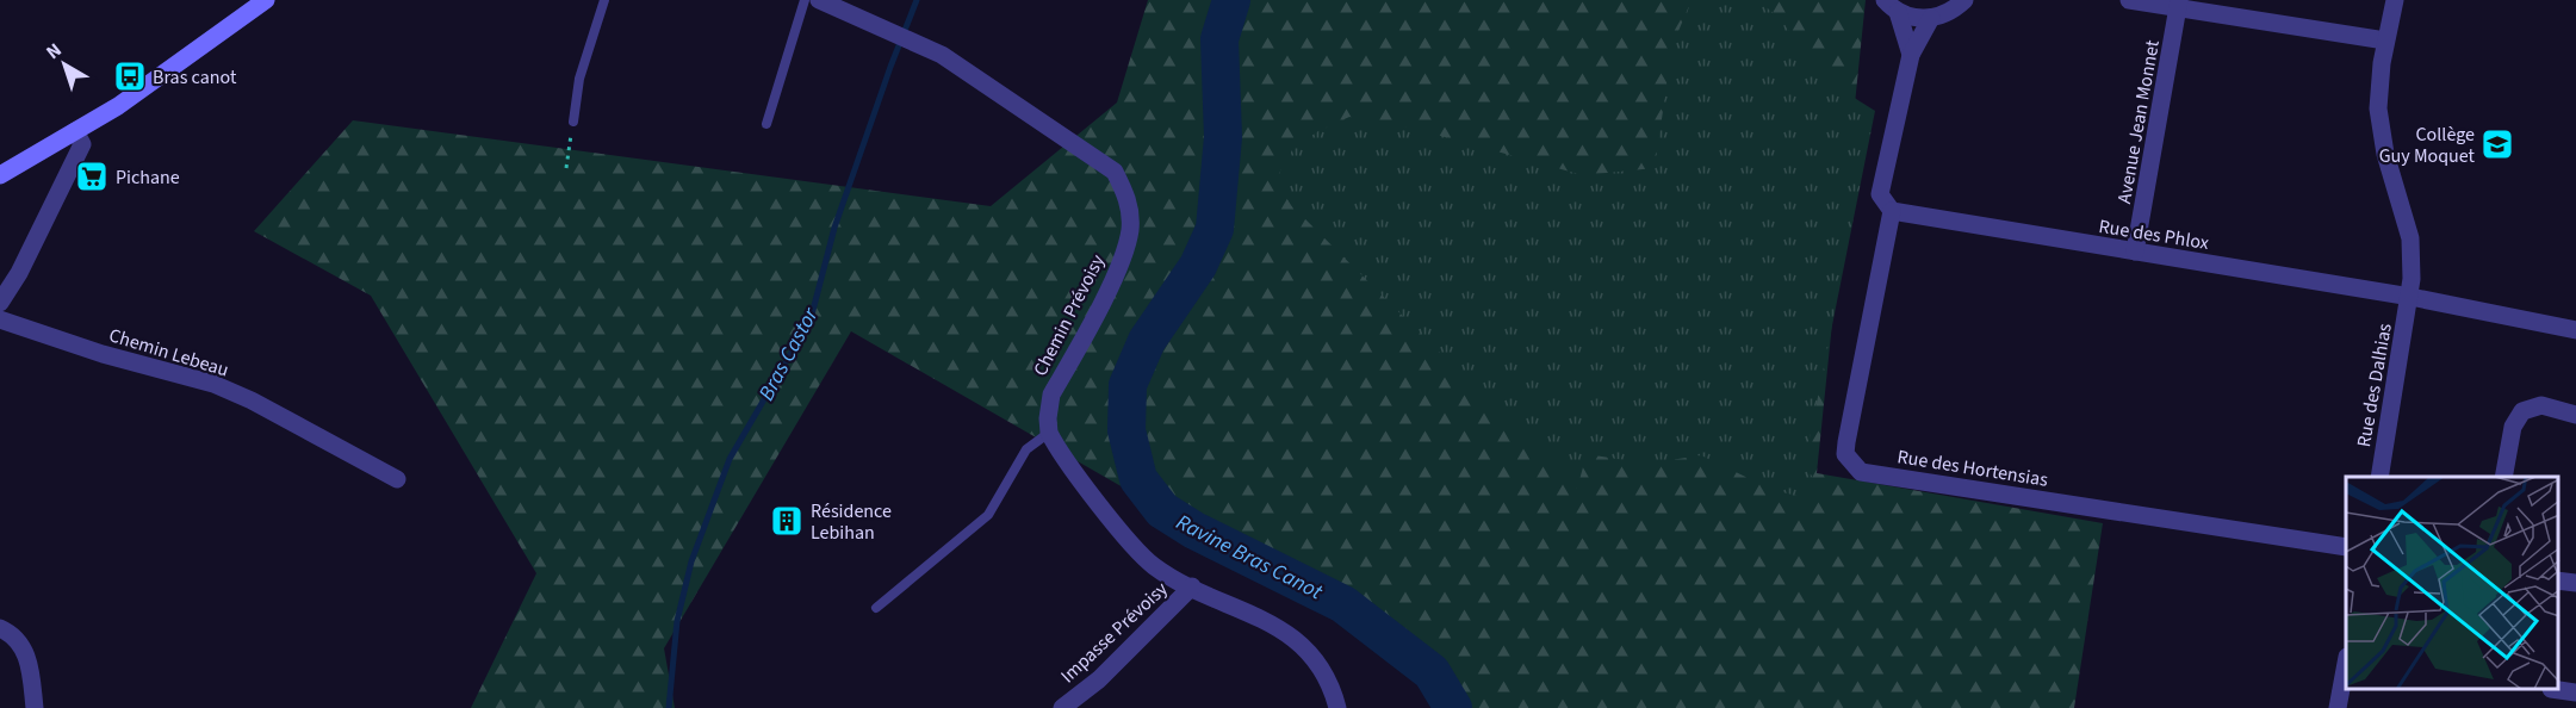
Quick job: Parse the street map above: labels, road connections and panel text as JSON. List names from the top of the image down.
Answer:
{
  "streets": {
    "street": [
      "Avenue Jean Monnet",
      "Rue des Phlox",
      "Chemin Prévoisy",
      "Chemin Lebeau",
      "Rue des Dalhias",
      "Rue des Hortensias",
      "Impasse Prévoisy"
    ]
  },
  "crossings": [
    ["Avenue Jean Monnet", "Rue des Phlox"],
    ["Rue des Phlox", "Rue des Dalhias"],
    ["Rue des Phlox", "Rue des Hortensias"]
  ],
  "water": ["Bras Castor", "Ravine Bras Canot"],
  "places": {
    "bus stop": ["Bras canot"],
    "school or university": ["Collège Guy Moquet"],
    "supermarket": ["Pichane"],
    "building": ["Résidence Lebihan"]
  },
  "north": "top left"
}
